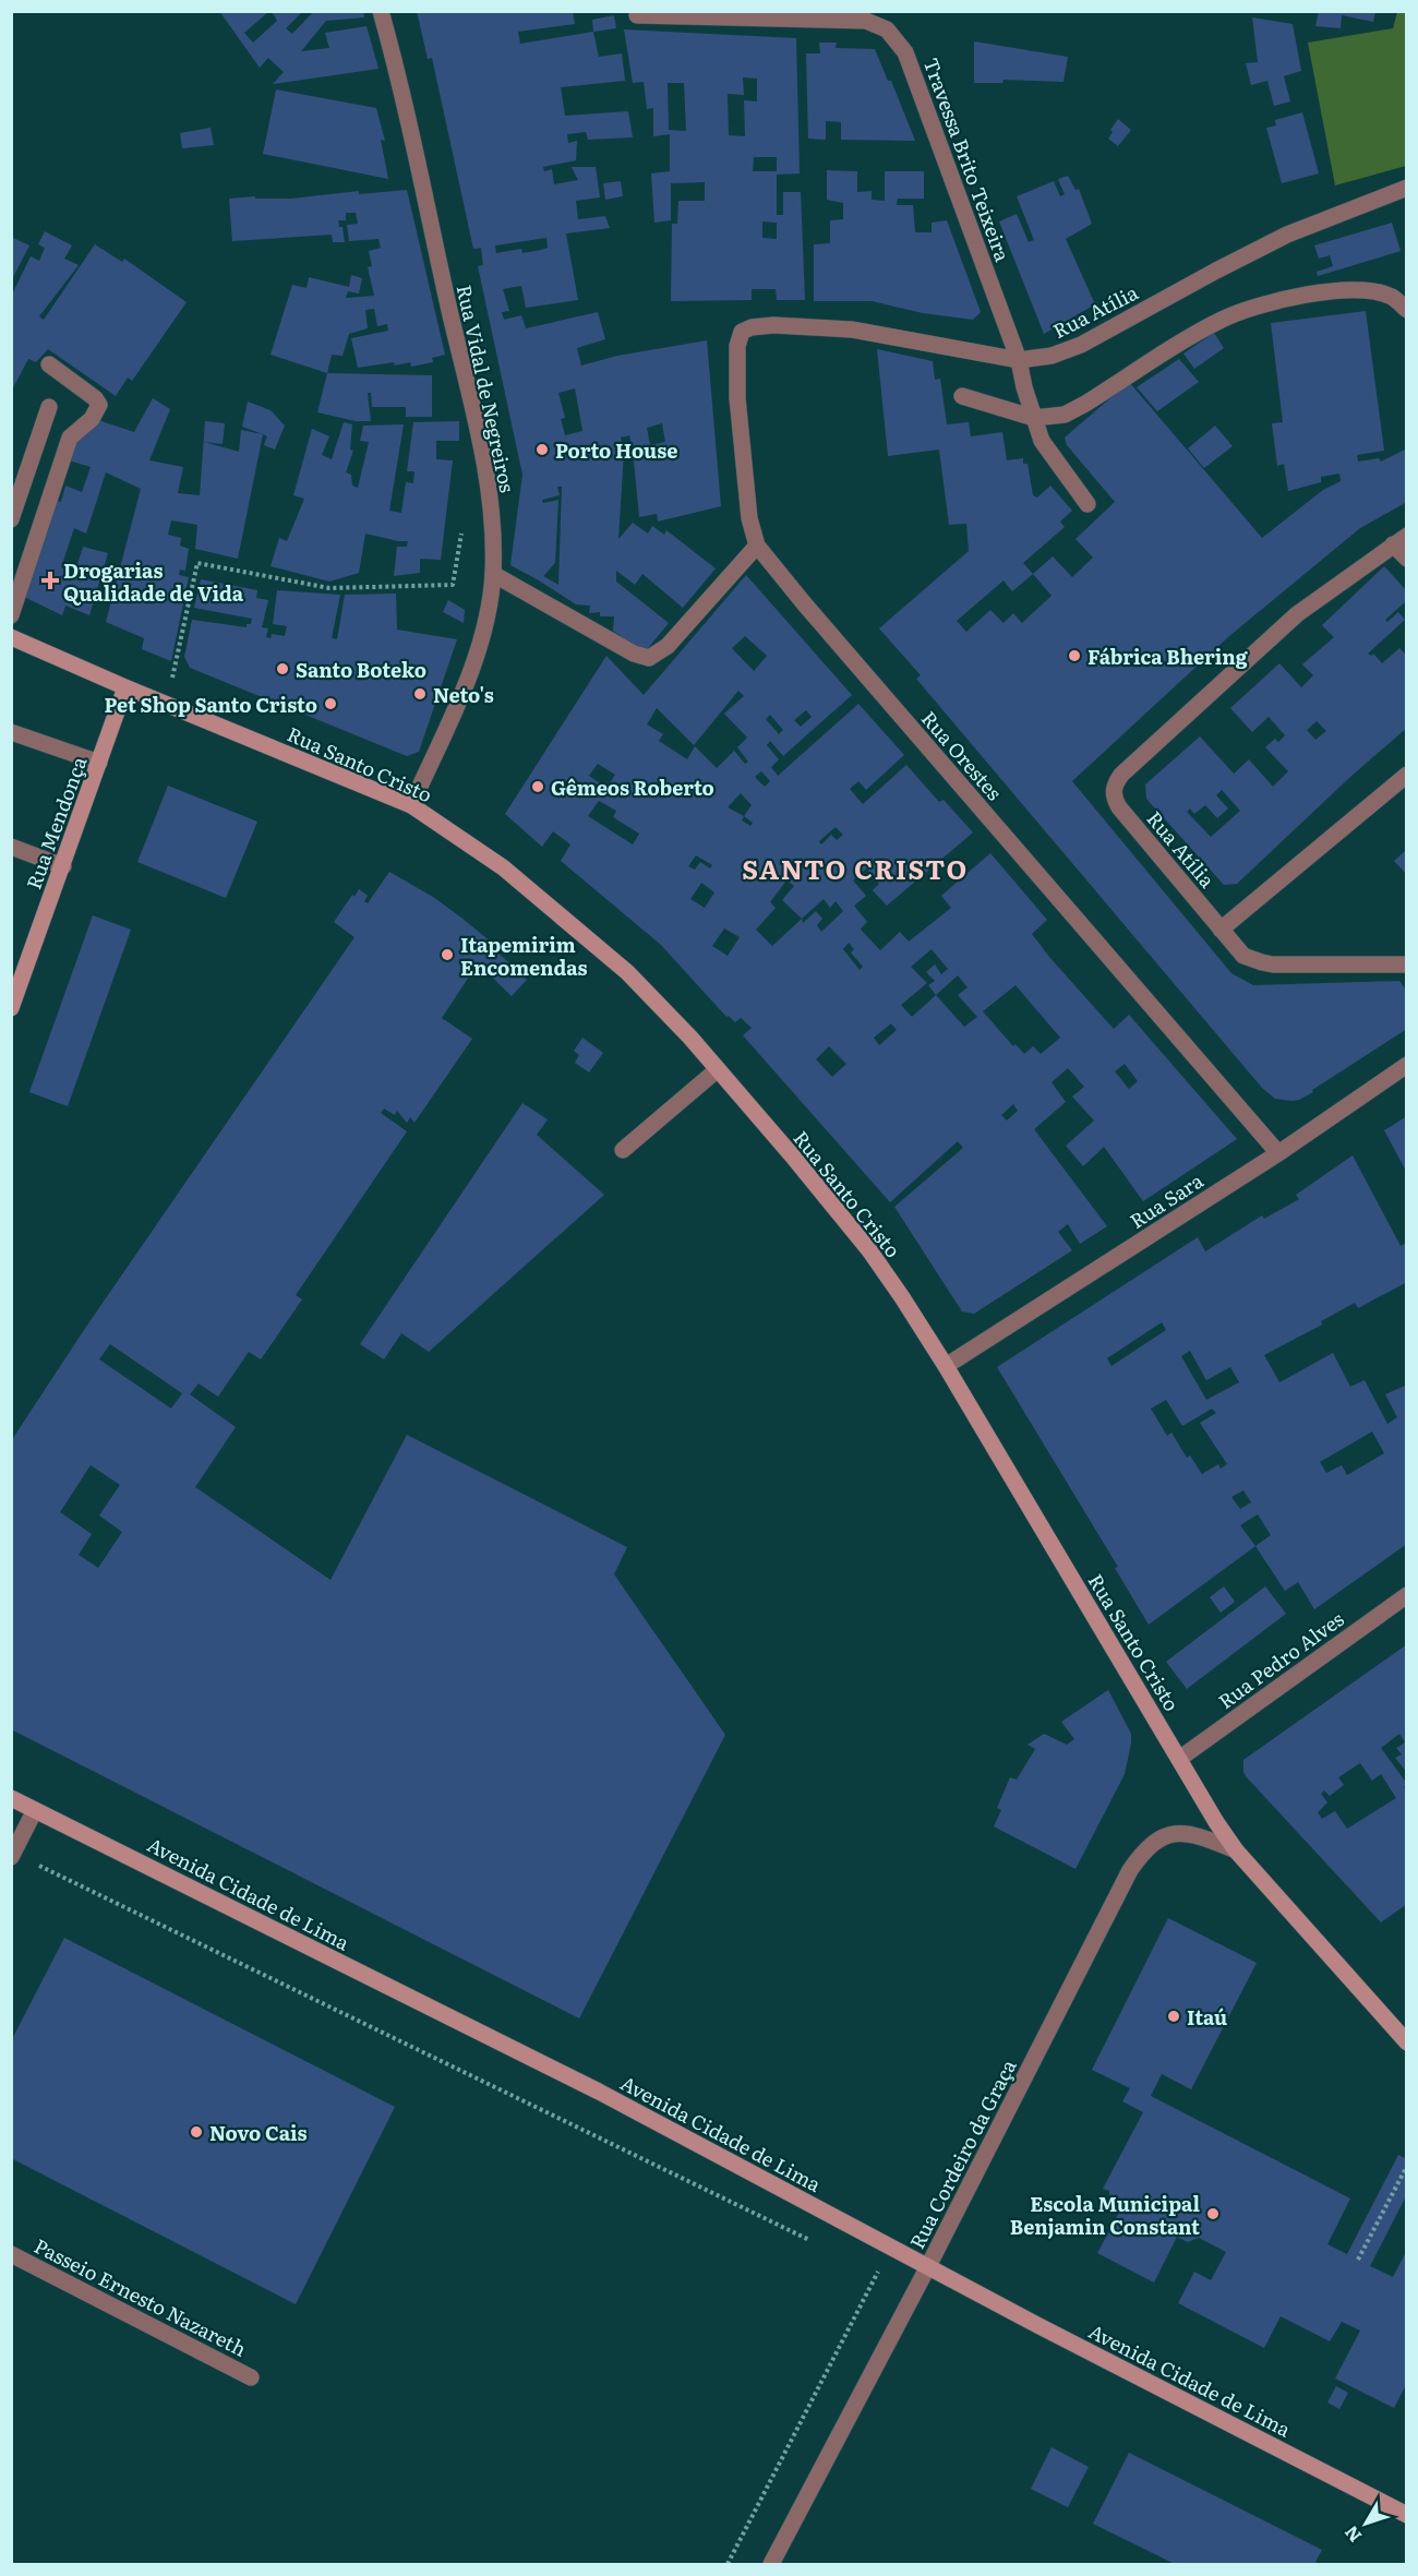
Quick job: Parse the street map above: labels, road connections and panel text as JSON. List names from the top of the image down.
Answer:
{
  "streets": {
    "main road": ["Rua Santo Cristo", "Rua Mendonça", "Avenida Cidade de Lima"],
    "street": [
      "Travessa Brito Teixeira",
      "Rua Atília",
      "Rua Vidal de Negreiros",
      "Rua Orestes",
      "Rua Sara",
      "Rua Pedro Alves",
      "Rua Cordeiro da Graça",
      "Passeio Ernesto Nazareth"
    ]
  },
  "crossings": [
    ["Travessa Brito Teixeira", "Rua Atília"],
    ["Rua Atília", "Rua Orestes"],
    ["Rua Vidal de Negreiros", "Rua Santo Cristo"],
    ["Rua Orestes", "Rua Sara"],
    ["Rua Santo Cristo", "Rua Mendonça"],
    ["Rua Santo Cristo", "Rua Sara"],
    ["Rua Santo Cristo", "Rua Pedro Alves"],
    ["Rua Santo Cristo", "Rua Cordeiro da Graça"],
    ["Avenida Cidade de Lima", "Rua Cordeiro da Graça"]
  ],
  "districts": ["SANTO CRISTO"],
  "places": {
    "other": [
      "Porto House",
      "Fábrica Bhering",
      "Santo Boteko",
      "Neto's",
      "Pet Shop Santo Cristo",
      "Gêmeos Roberto",
      "Itapemirim Encomendas",
      "Itaú",
      "Novo Cais",
      "Escola Municipal Benjamin Constant"
    ],
    "health": ["Drogarias Qualidade de Vida"]
  },
  "north": "bottom left"
}
